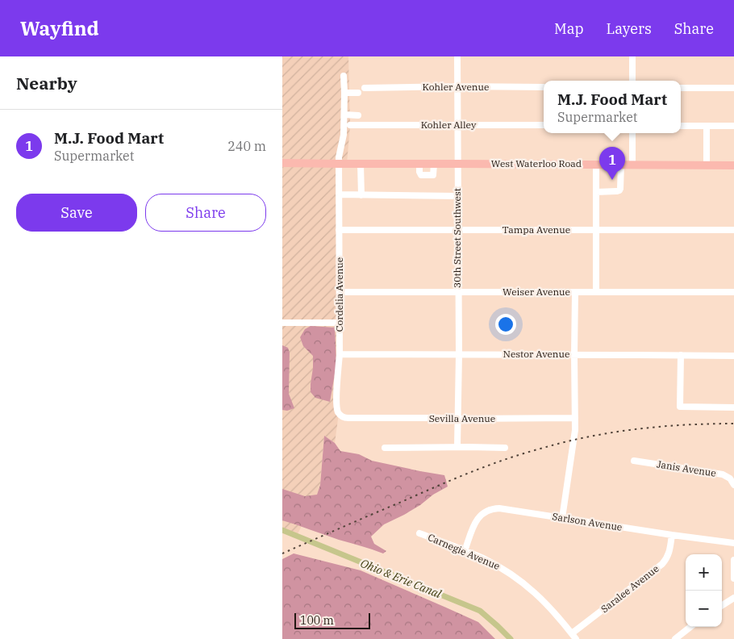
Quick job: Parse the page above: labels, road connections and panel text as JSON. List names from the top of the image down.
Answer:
{
  "streets": {
    "main road": ["West Waterloo Road"],
    "street": [
      "Kohler Avenue",
      "Kohler Alley",
      "Tampa Avenue",
      "30th Street Southwest",
      "Weiser Avenue",
      "Cordelia Avenue",
      "Nestor Avenue",
      "Sevilla Avenue",
      "Janis Avenue",
      "Sarlson Avenue",
      "Carnegie Avenue",
      "Saralee Avenue"
    ]
  },
  "crossings": [
    ["Kohler Avenue", "30th Street Southwest"],
    ["Kohler Alley", "30th Street Southwest"],
    ["West Waterloo Road", "30th Street Southwest"],
    ["West Waterloo Road", "Cordelia Avenue"],
    ["Tampa Avenue", "30th Street Southwest"],
    ["Tampa Avenue", "Cordelia Avenue"],
    ["30th Street Southwest", "Weiser Avenue"],
    ["30th Street Southwest", "Nestor Avenue"],
    ["30th Street Southwest", "Sevilla Avenue"],
    ["Weiser Avenue", "Cordelia Avenue"],
    ["Cordelia Avenue", "Nestor Avenue"],
    ["Cordelia Avenue", "Sevilla Avenue"],
    ["Sarlson Avenue", "Carnegie Avenue"],
    ["Sarlson Avenue", "Saralee Avenue"],
    ["Carnegie Avenue", "Saralee Avenue"]
  ],
  "water": ["Ohio & Erie Canal"],
  "scale_bar": "100 m",
  "page": {
    "header": "Wayfind",
    "nav": ["Map", "Layers", "Share"],
    "heading": "Nearby",
    "popup": ["M.J. Food Mart", "Supermarket"],
    "list": [
      {
        "mark": "1",
        "name": "M.J. Food Mart",
        "note": "Supermarket",
        "value": "240 m"
      }
    ],
    "pins": "1",
    "buttons": ["Save", "Share"],
    "map_buttons": ["+", "−"],
    "scale": "100 m"
  }
}
